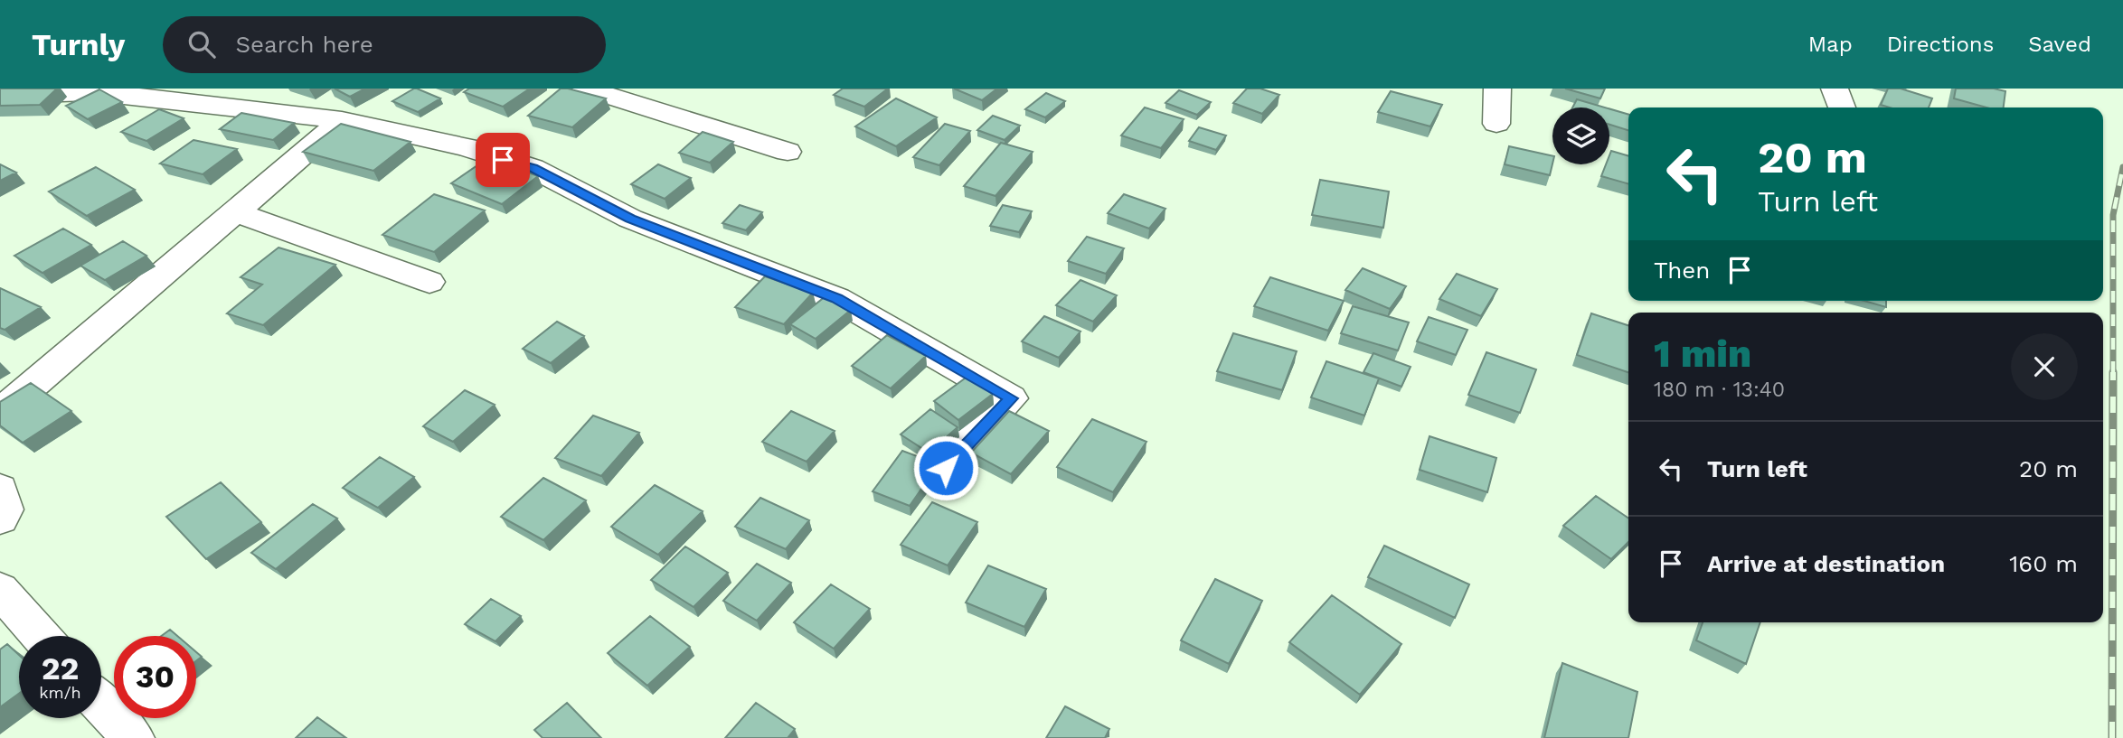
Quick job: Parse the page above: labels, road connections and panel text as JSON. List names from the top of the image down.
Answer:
{
  "page": {
    "header": "Turnly",
    "search": "Search here",
    "nav": ["Map", "Directions", "Saved"],
    "turn": ["20 m", "Turn left"],
    "then": "Then",
    "heading": ["1 min", "180 m · 13:40"],
    "list": [
      {
        "name": "Turn left",
        "value": "20 m"
      },
      {
        "name": "Arrive at destination",
        "value": "160 m"
      }
    ],
    "speed": "22 km/h",
    "limit": "30"
  }
}
